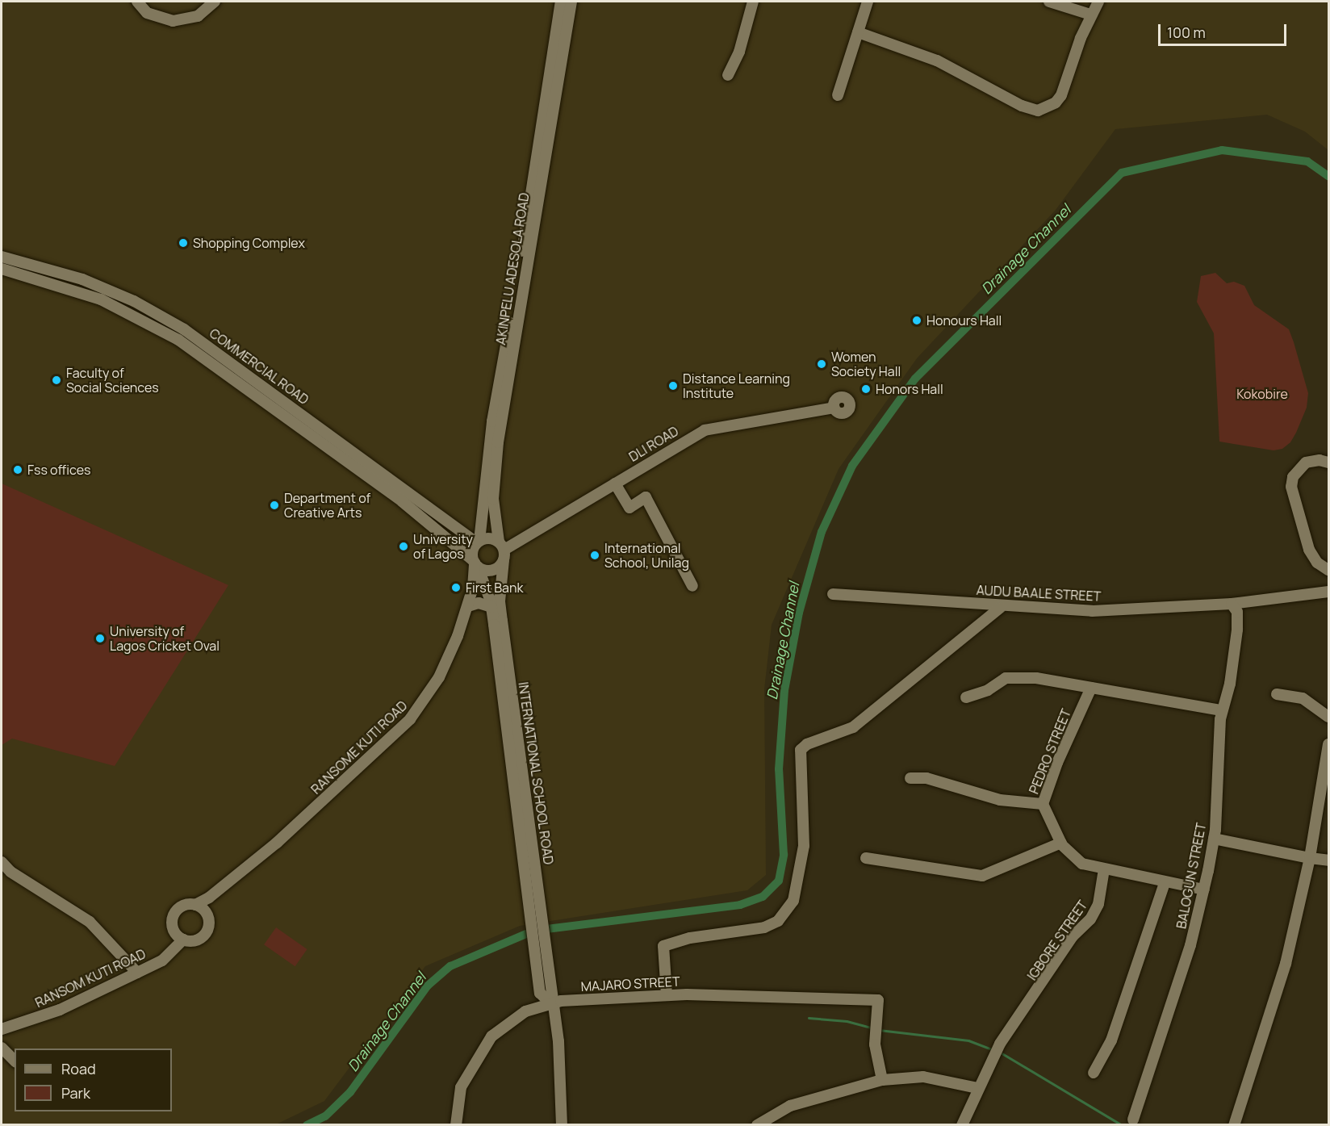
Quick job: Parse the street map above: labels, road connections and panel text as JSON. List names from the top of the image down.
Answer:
{
  "streets": {
    "street": [
      "AKINPELU ADESOLA ROAD",
      "COMMERCIAL ROAD",
      "DLI ROAD",
      "AUDU BAALE STREET",
      "RANSOME KUTI ROAD",
      "PEDRO STREET",
      "INTERNATIONAL SCHOOL ROAD",
      "BALOGUN STREET",
      "IGBORE STREET",
      "RANSOM KUTI ROAD",
      "MAJARO STREET"
    ]
  },
  "crossings": [
    ["AKINPELU ADESOLA ROAD", "COMMERCIAL ROAD"],
    ["AKINPELU ADESOLA ROAD", "DLI ROAD"],
    ["AKINPELU ADESOLA ROAD", "RANSOME KUTI ROAD"],
    ["AKINPELU ADESOLA ROAD", "INTERNATIONAL SCHOOL ROAD"],
    ["COMMERCIAL ROAD", "DLI ROAD"],
    ["COMMERCIAL ROAD", "RANSOME KUTI ROAD"],
    ["COMMERCIAL ROAD", "INTERNATIONAL SCHOOL ROAD"],
    ["DLI ROAD", "RANSOME KUTI ROAD"],
    ["DLI ROAD", "INTERNATIONAL SCHOOL ROAD"],
    ["AUDU BAALE STREET", "BALOGUN STREET"],
    ["RANSOME KUTI ROAD", "INTERNATIONAL SCHOOL ROAD"],
    ["RANSOME KUTI ROAD", "RANSOM KUTI ROAD"],
    ["PEDRO STREET", "BALOGUN STREET"],
    ["PEDRO STREET", "IGBORE STREET"],
    ["INTERNATIONAL SCHOOL ROAD", "MAJARO STREET"]
  ],
  "water": ["Drainage Channel"],
  "parks": ["Kokobire"],
  "places": [
    "Shopping Complex",
    "Honours Hall",
    "Women Society Hall",
    "Faculty of Social Sciences",
    "Distance Learning Institute",
    "Honors Hall",
    "Fss offices",
    "Department of Creative Arts",
    "University of Lagos",
    "International School, Unilag",
    "First Bank",
    "University of Lagos Cricket Oval"
  ],
  "legend": ["Road", "Park"],
  "scale_bar": "100 m"
}
